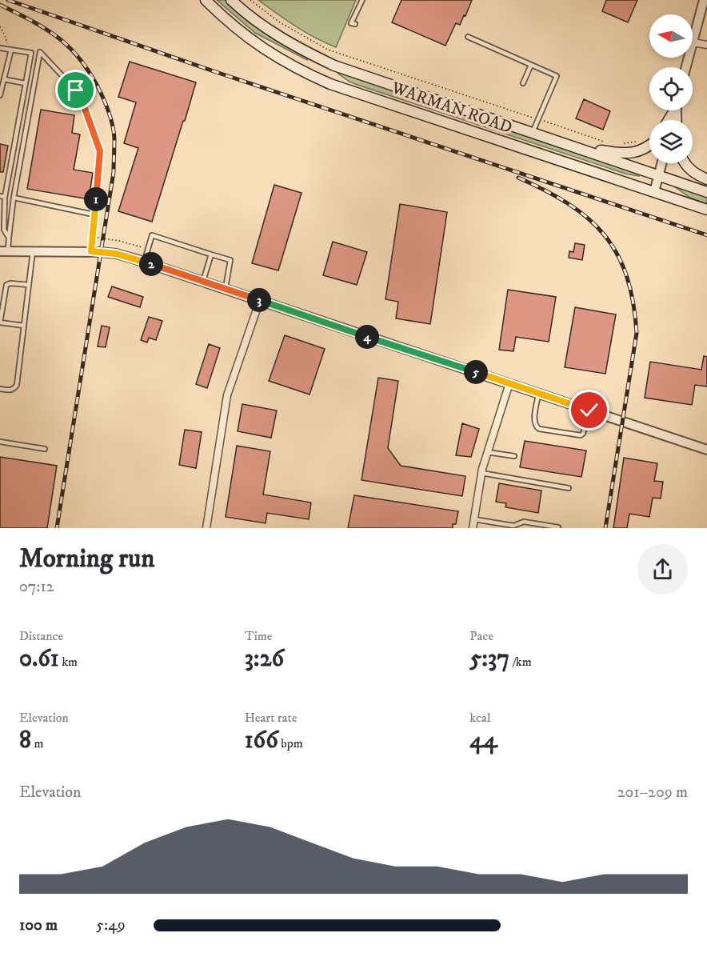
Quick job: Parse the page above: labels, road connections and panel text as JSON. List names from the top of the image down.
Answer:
{
  "streets": {
    "main road": ["WARMAN ROAD"]
  },
  "north": "left",
  "page": {
    "pins": [
      "1",
      "2",
      "3",
      "4",
      "5"
    ],
    "heading": ["Morning run", "07:12"],
    "stats": [
      ["Distance", "0.61 km"],
      ["Time", "3:26"],
      ["Pace", "5:37 /km"],
      ["Elevation", "8 m"],
      ["Heart rate", "166 bpm"],
      ["kcal", "44"]
    ],
    "chart": ["Elevation", "201–209 m"],
    "list": [
      {
        "name": "100 m",
        "note": "5:49"
      }
    ]
  }
}
